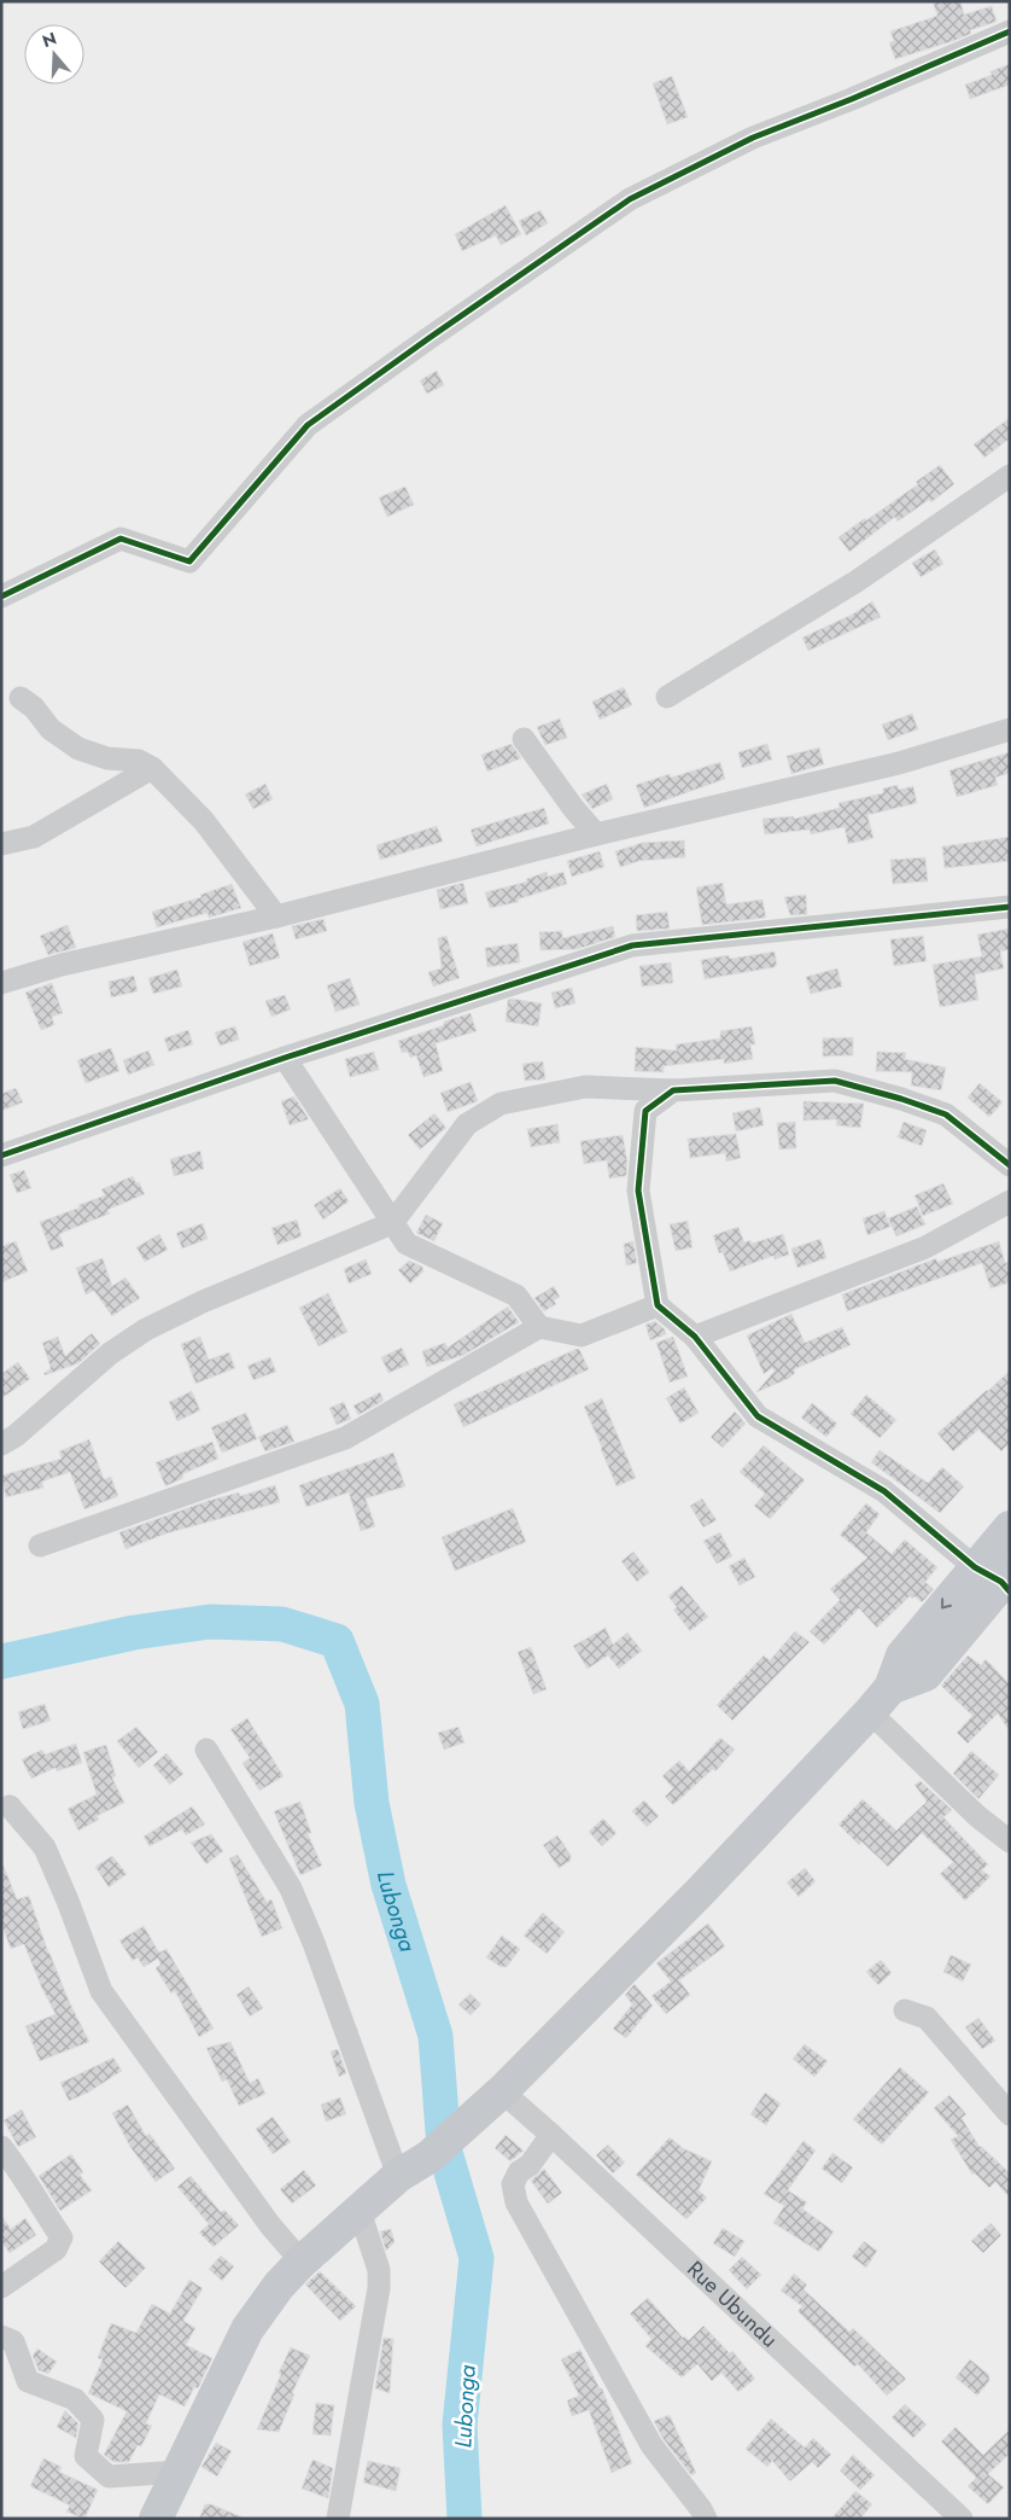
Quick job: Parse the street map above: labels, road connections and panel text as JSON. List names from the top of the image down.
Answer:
{
  "streets": {
    "street": ["Rue Ubundu"]
  },
  "water": ["Lubonga"],
  "north": "top"
}
